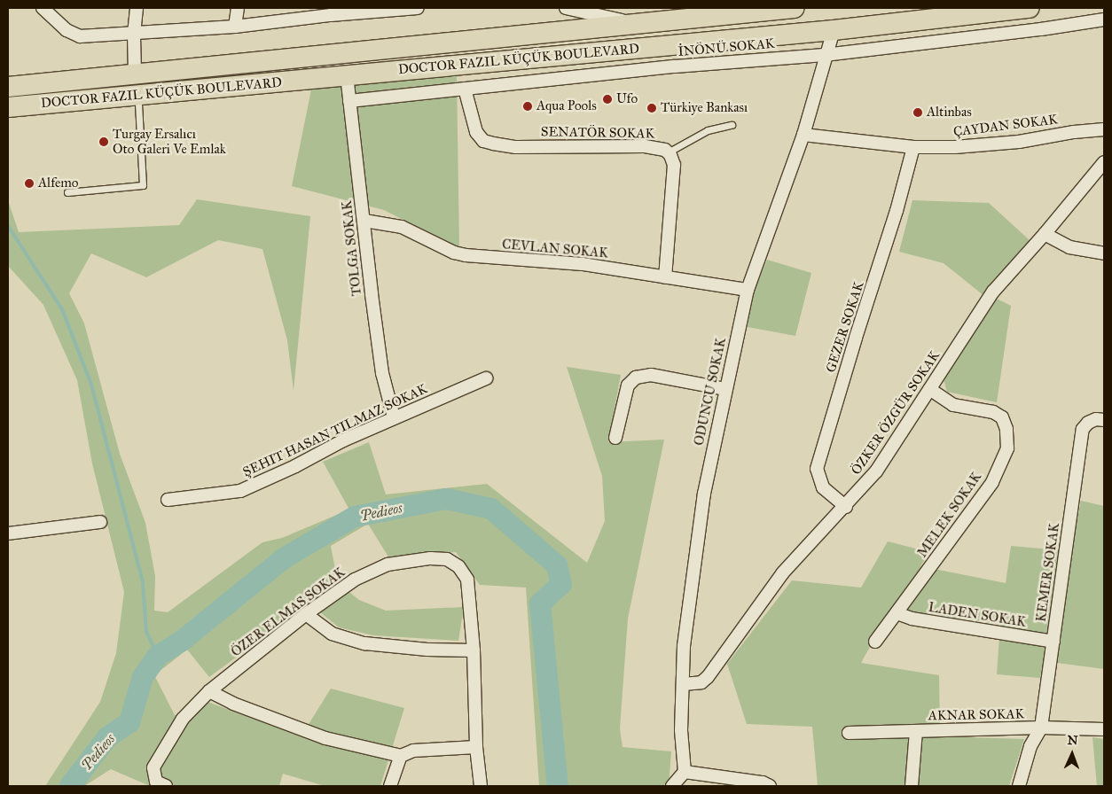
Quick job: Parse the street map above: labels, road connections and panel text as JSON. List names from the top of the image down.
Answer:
{
  "streets": {
    "street": [
      "İNÖNÜ SOKAK",
      "ÇAYDAN SOKAK",
      "SENATÖR SOKAK",
      "TOLGA SOKAK",
      "CEVLAN SOKAK",
      "GEZER SOKAK",
      "ODUNCU SOKAK",
      "ÖZKER ÖZGÜR SOKAK",
      "MELEK SOKAK",
      "KEMER SOKAK",
      "ÖZER ELMAS SOKAK",
      "LADEN SOKAK",
      "AKNAR SOKAK"
    ]
  },
  "crossings": [
    ["İNÖNÜ SOKAK", "SENATÖR SOKAK"],
    ["İNÖNÜ SOKAK", "TOLGA SOKAK"],
    ["İNÖNÜ SOKAK", "ODUNCU SOKAK"],
    ["ÇAYDAN SOKAK", "GEZER SOKAK"],
    ["ÇAYDAN SOKAK", "ODUNCU SOKAK"],
    ["SENATÖR SOKAK", "CEVLAN SOKAK"],
    ["TOLGA SOKAK", "CEVLAN SOKAK"],
    ["CEVLAN SOKAK", "ODUNCU SOKAK"],
    ["GEZER SOKAK", "ÖZKER ÖZGÜR SOKAK"],
    ["ODUNCU SOKAK", "ÖZKER ÖZGÜR SOKAK"],
    ["ÖZKER ÖZGÜR SOKAK", "MELEK SOKAK"],
    ["MELEK SOKAK", "LADEN SOKAK"],
    ["KEMER SOKAK", "LADEN SOKAK"],
    ["KEMER SOKAK", "AKNAR SOKAK"]
  ],
  "water": ["Pedieos"],
  "places": [
    "Ufo",
    "Aqua Pools",
    "Türkiye Bankası",
    "Altinbas",
    "Turgay Ersalıcı Oto Galeri Ve Emlak",
    "Alfemo"
  ],
  "north": "top"
}
